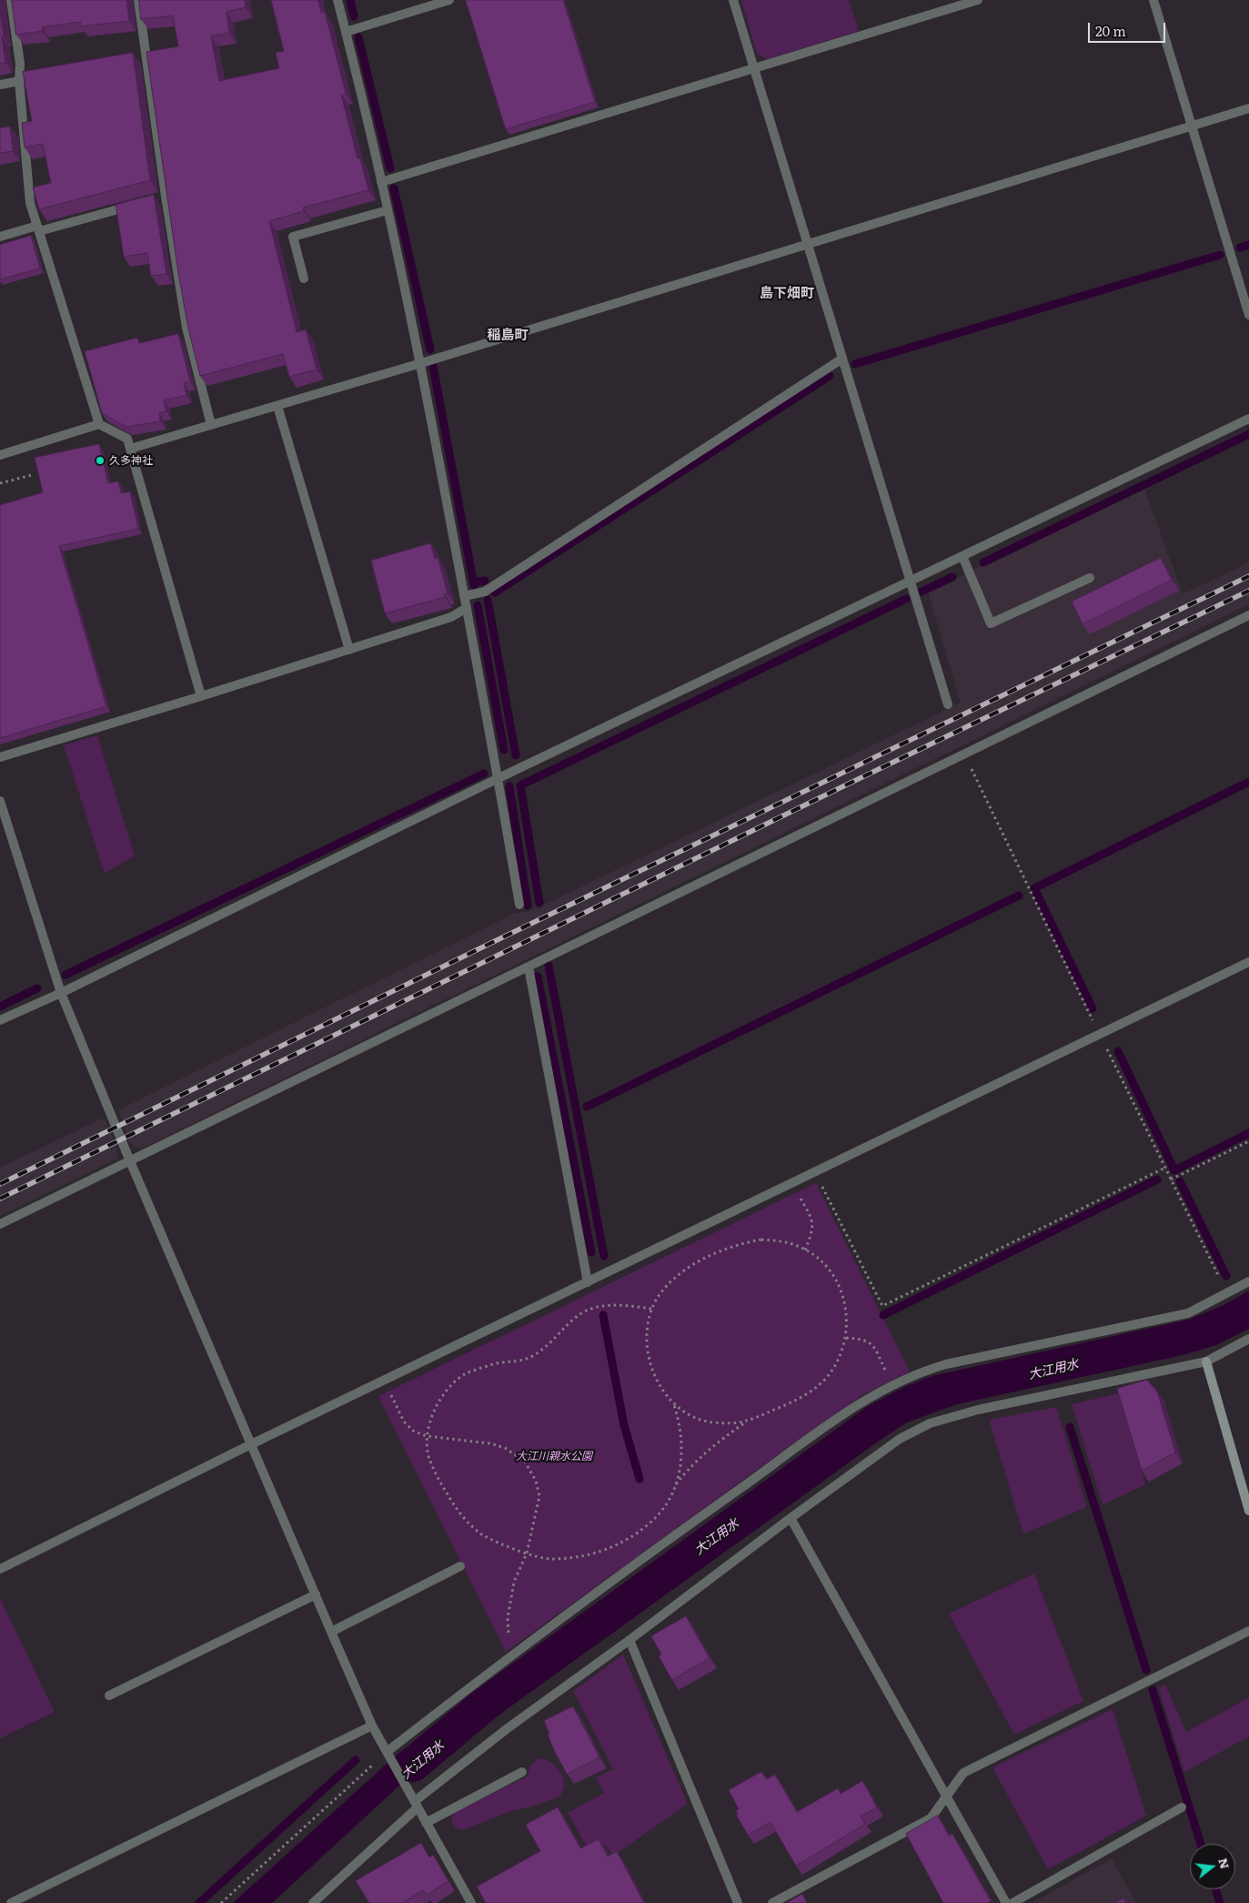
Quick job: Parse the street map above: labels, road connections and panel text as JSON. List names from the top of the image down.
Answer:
{
  "districts": ["島下畑町", "稲島町"],
  "water": ["大江用水"],
  "parks": ["大江川親水公園"],
  "places": ["久多神社"],
  "scale_bar": "20 m",
  "north": "right"
}
